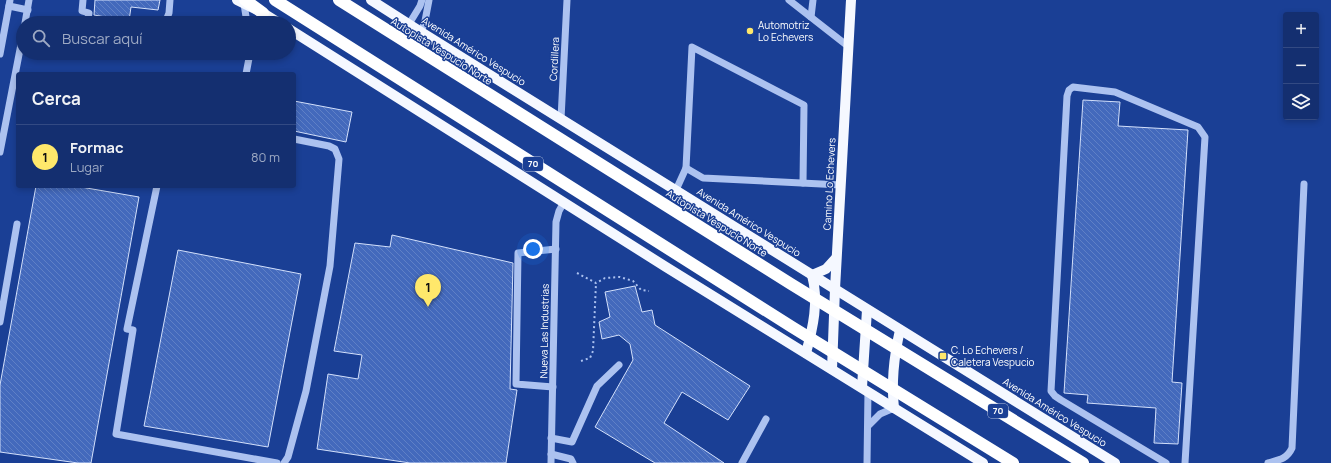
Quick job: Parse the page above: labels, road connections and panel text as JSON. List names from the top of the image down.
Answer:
{
  "streets": {
    "highway": ["Autopista Vespucio Norte", "70"],
    "main road": ["Avenida Américo Vespucio", "Camino Lo Echevers"],
    "street": ["Cordillera", "Nueva Las Industrias"]
  },
  "crossings": [
    ["Avenida Américo Vespucio", "Cordillera"],
    ["Avenida Américo Vespucio", "Camino Lo Echevers"]
  ],
  "places": {
    "other": ["Automotriz Lo Echevers"],
    "transit": ["C. Lo Echevers / Caletera Vespucio"]
  },
  "page": {
    "map_buttons": ["+", "−"],
    "search": "Buscar aquí",
    "heading": "Cerca",
    "list": [
      {
        "mark": "1",
        "name": "Formac",
        "note": "Lugar",
        "value": "80 m"
      }
    ],
    "pins": "1"
  }
}
